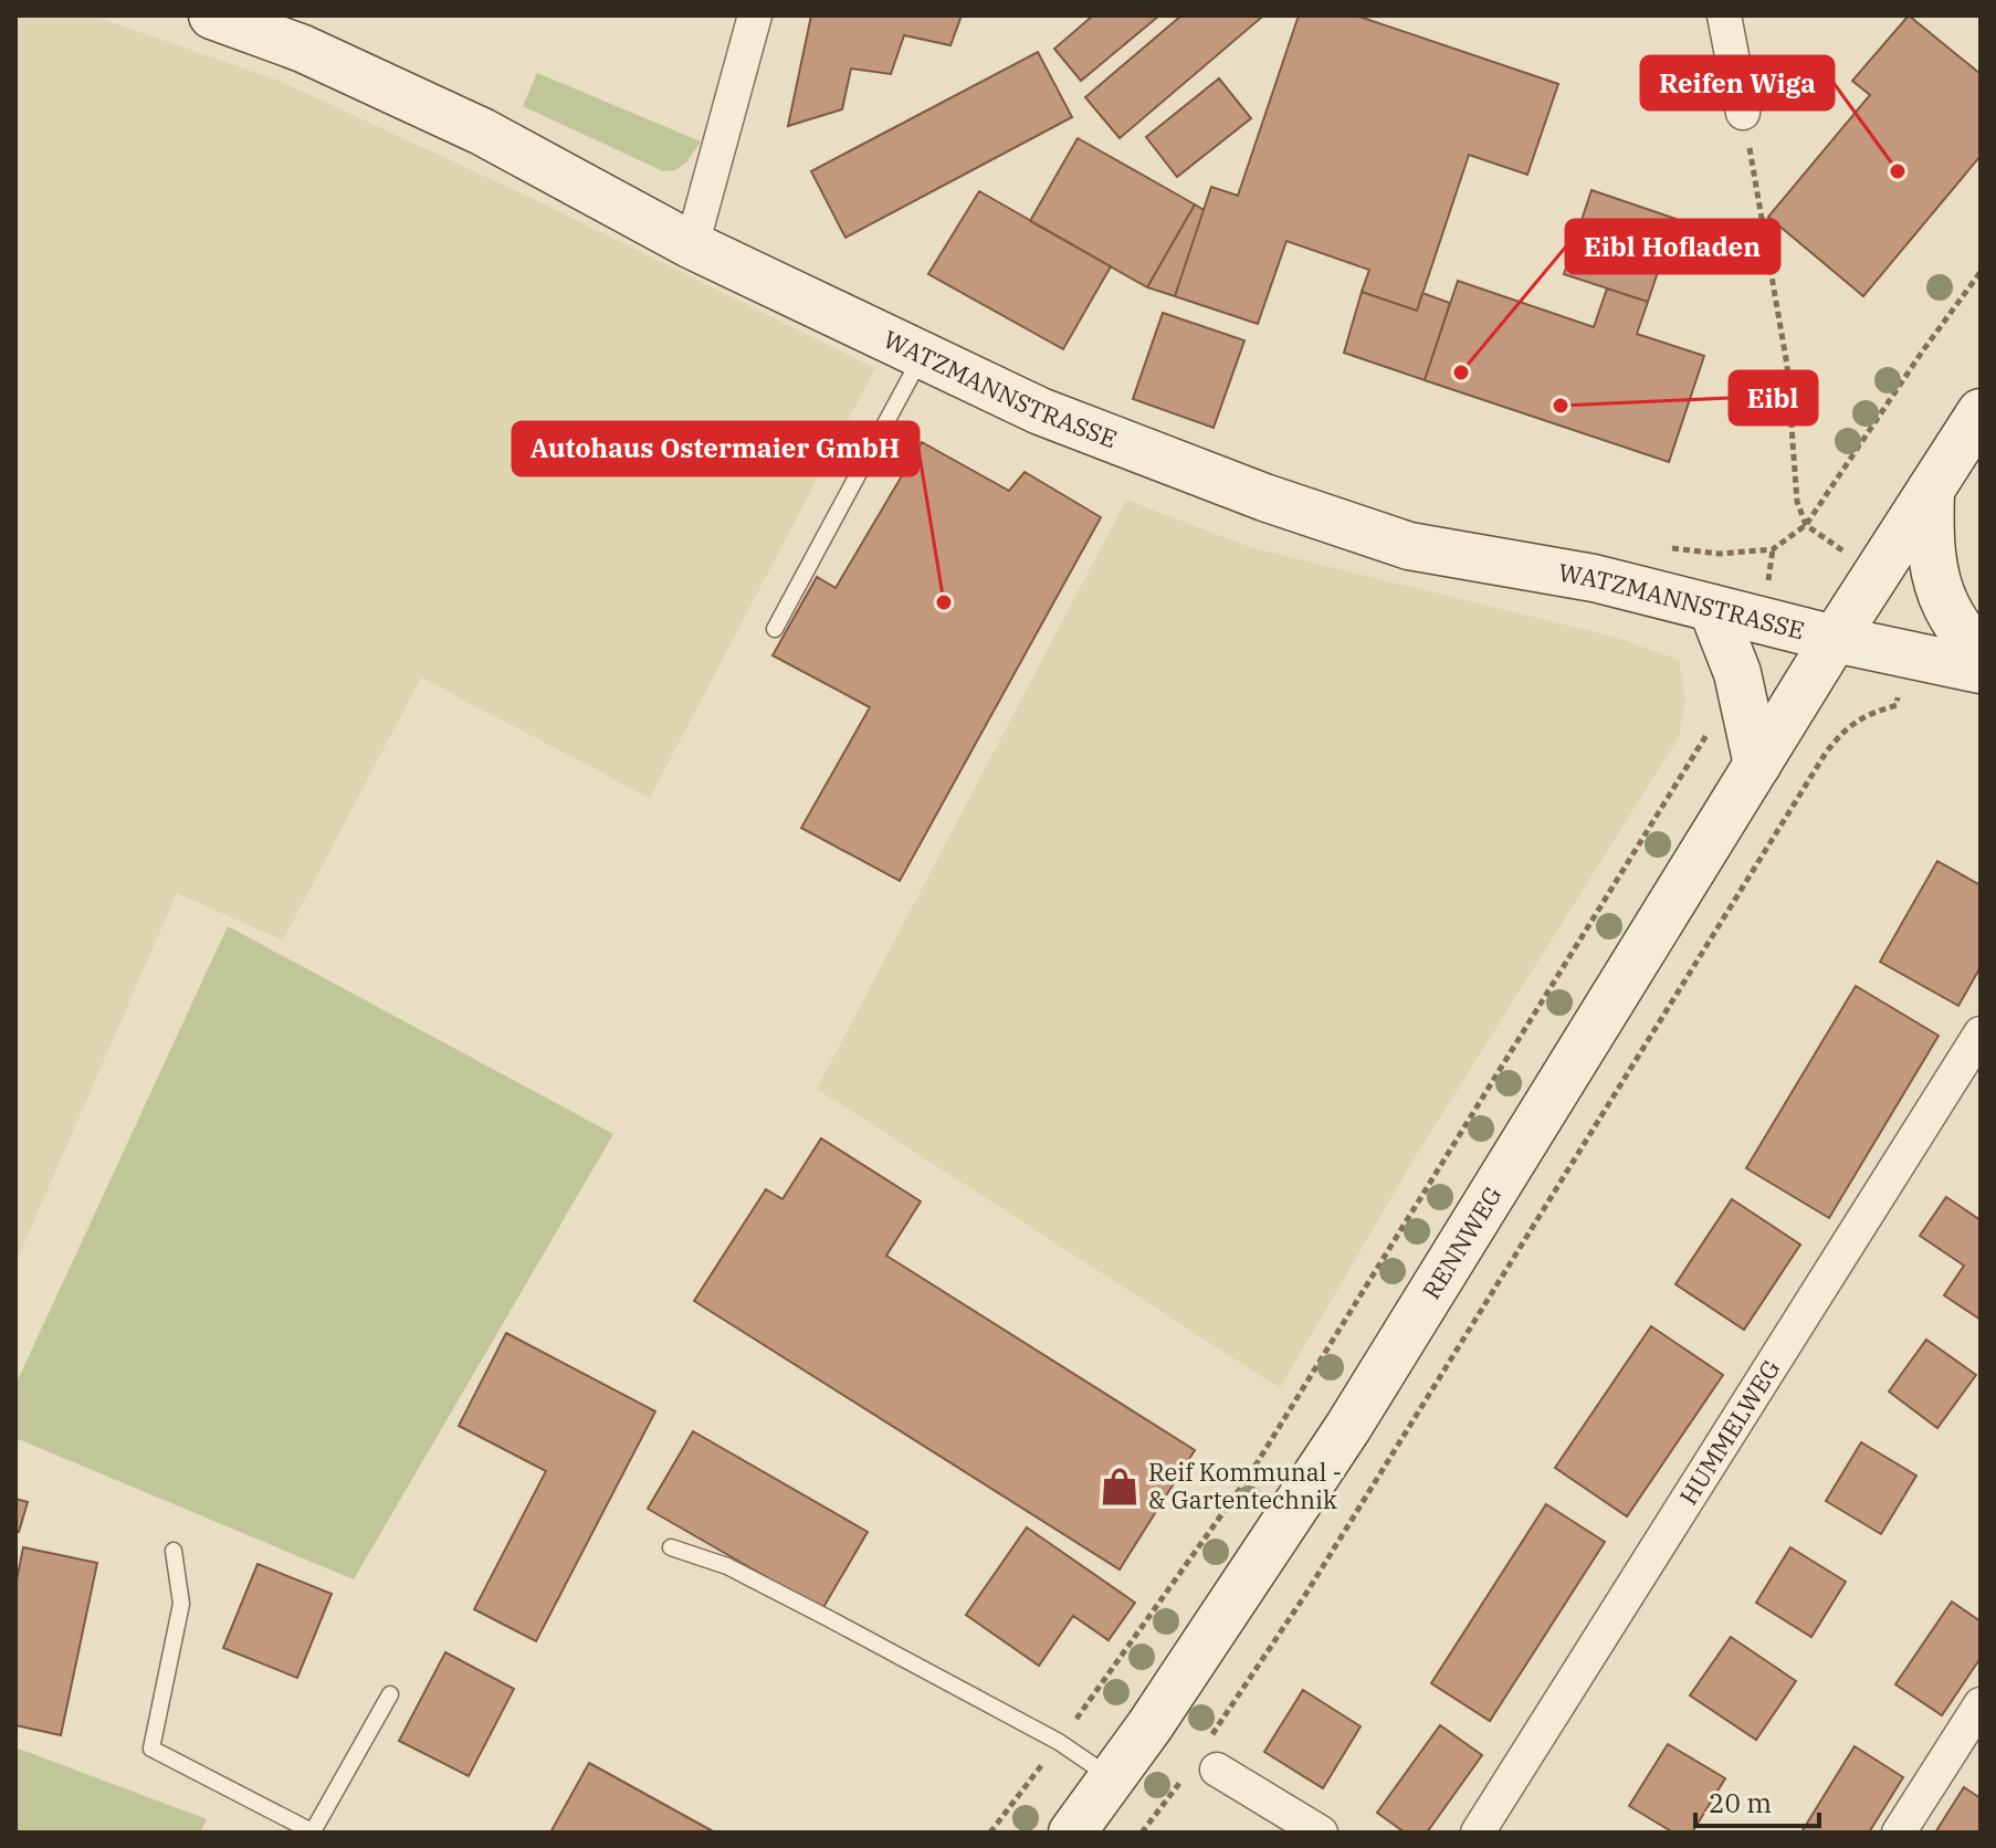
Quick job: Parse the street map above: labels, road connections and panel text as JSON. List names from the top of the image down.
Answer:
{
  "streets": {
    "main road": ["WATZMANNSTRASSE", "RENNWEG"],
    "street": ["HUMMELWEG"]
  },
  "crossings": [
    ["WATZMANNSTRASSE", "RENNWEG"]
  ],
  "places": {
    "other": [
      "Reifen Wiga",
      "Eibl Hofladen",
      "Eibl",
      "Autohaus Ostermaier GmbH"
    ],
    "shop": ["Reif Kommunal - & Gartentechnik"]
  },
  "scale_bar": "20 m"
}
